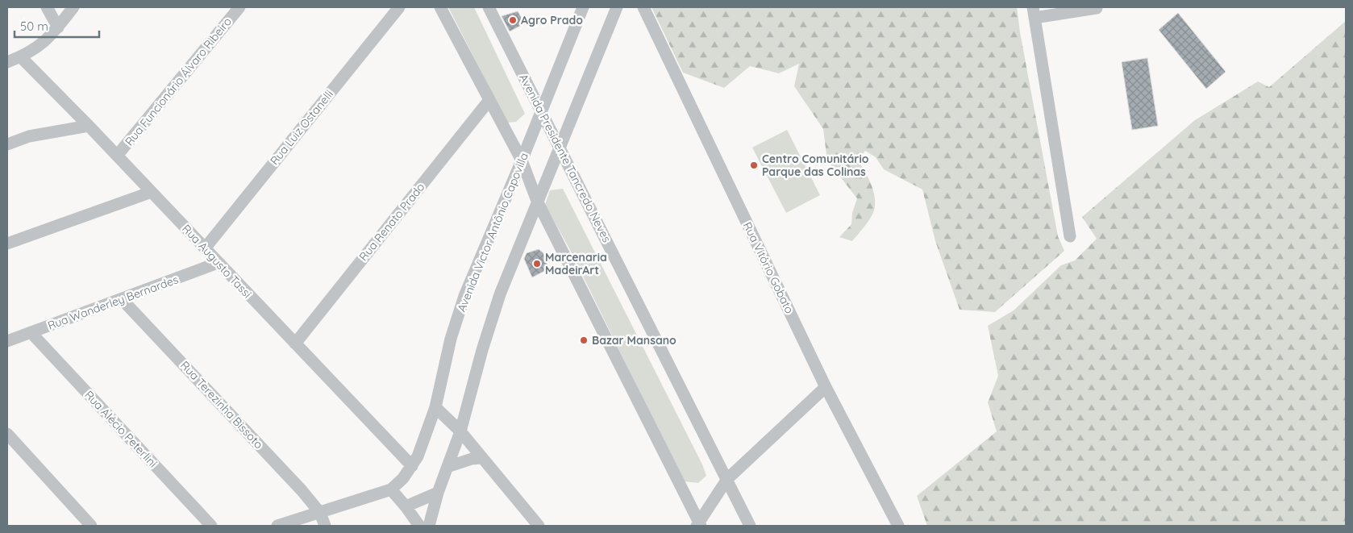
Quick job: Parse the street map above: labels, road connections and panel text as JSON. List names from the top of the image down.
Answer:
{
  "streets": {
    "street": [
      "Rua Funcionário Álvaro Ribeiro",
      "Rua Luiz Ostanelli",
      "Avenida Presidente Tancredo Neves",
      "Rua Renato Prado",
      "Avenida Victor Antônio Capovilla",
      "Rua Augusto Tassi",
      "Rua Vitório Gobato",
      "Rua Wanderley Bernardes",
      "Rua Terezinha Bissoto",
      "Rua Alécio Peterlini"
    ]
  },
  "crossings": [
    ["Rua Funcionário Álvaro Ribeiro", "Rua Augusto Tassi"],
    ["Rua Luiz Ostanelli", "Rua Augusto Tassi"],
    ["Avenida Presidente Tancredo Neves", "Avenida Victor Antônio Capovilla"],
    ["Rua Renato Prado", "Rua Augusto Tassi"],
    ["Avenida Victor Antônio Capovilla", "Rua Augusto Tassi"],
    ["Rua Augusto Tassi", "Rua Wanderley Bernardes"],
    ["Rua Wanderley Bernardes", "Rua Terezinha Bissoto"],
    ["Rua Wanderley Bernardes", "Rua Alécio Peterlini"]
  ],
  "places": [
    "Agro Prado",
    "Centro Comunitário Parque das Colinas",
    "Marcenaria MadeirArt",
    "Bazar Mansano"
  ],
  "scale_bar": "50 m"
}
